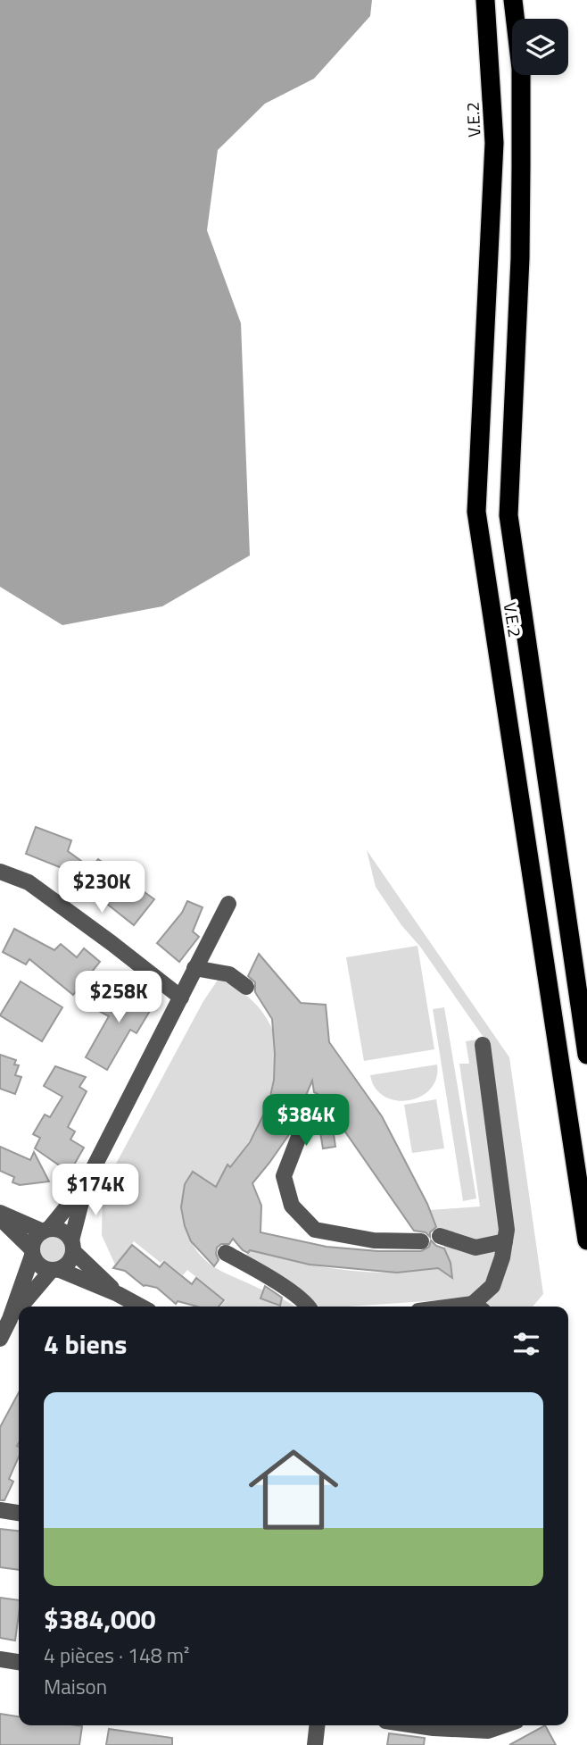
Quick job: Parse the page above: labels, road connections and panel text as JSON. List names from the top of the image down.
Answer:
{
  "streets": {
    "highway": ["V.E.2"]
  },
  "page": {
    "price": [
      "$230K",
      "$258K",
      "$384K",
      "$174K"
    ],
    "heading": "4 biens",
    "list": [
      {
        "name": "$384,000",
        "note": "4 pièces · 148 m² · Maison"
      }
    ]
  }
}
